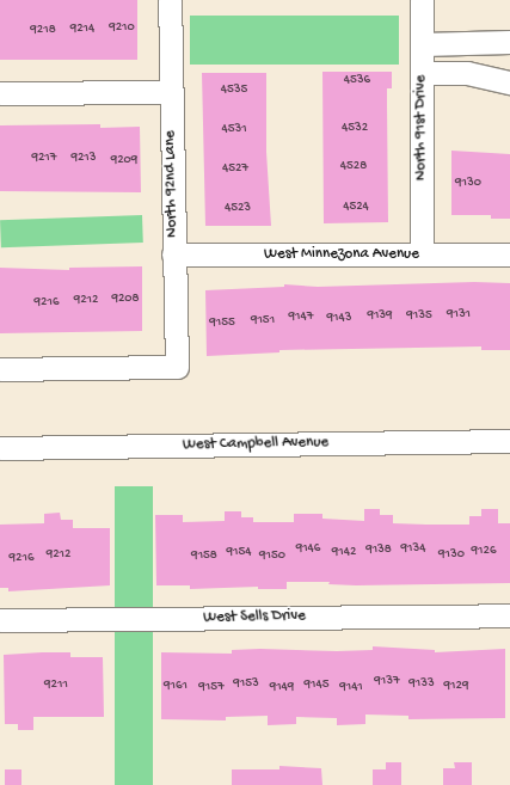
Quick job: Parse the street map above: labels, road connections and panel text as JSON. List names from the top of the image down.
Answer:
{
  "streets": {
    "street": [
      "North 91st Drive",
      "North 92nd Lane",
      "West Minnezona Avenue",
      "West Campbell Avenue",
      "West Sells Drive"
    ]
  },
  "crossings": [
    ["North 91st Drive", "West Minnezona Avenue"],
    ["North 92nd Lane", "West Minnezona Avenue"]
  ],
  "house_numbers": [
    "9210",
    "9214",
    "9218",
    "4536",
    "4535",
    "4532",
    "4531",
    "9217",
    "9213",
    "9209",
    "4528",
    "4527",
    "9130",
    "4524",
    "4523",
    "9208",
    "9212",
    "9216",
    "9131",
    "9139",
    "9135",
    "9147",
    "9143",
    "9151",
    "9155",
    "9146",
    "9134",
    "9138",
    "9126",
    "9154",
    "9142",
    "9212",
    "9130",
    "9158",
    "9150",
    "9216",
    "9137",
    "9153",
    "9133",
    "9211",
    "9145",
    "9161",
    "9129",
    "9157",
    "9149",
    "9141"
  ]
}
